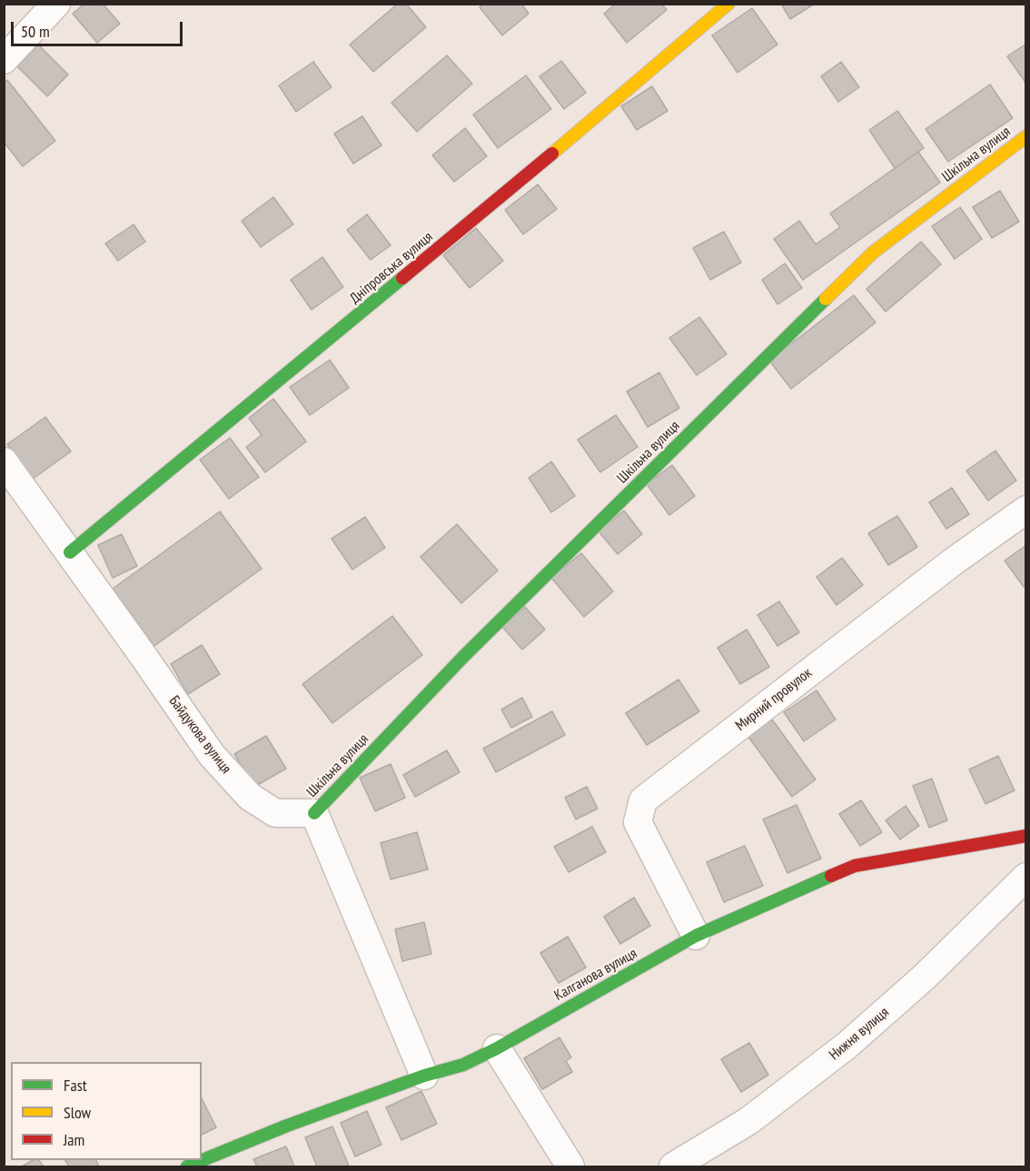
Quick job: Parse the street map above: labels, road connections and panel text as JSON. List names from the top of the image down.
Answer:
{
  "streets": {
    "street": [
      "Шкільна вулиця",
      "Дніпровська вулиця",
      "Мирний провулок",
      "Байдукова вулиця",
      "Калганова вулиця",
      "Нижня вулиця"
    ]
  },
  "crossings": [
    ["Шкільна вулиця", "Байдукова вулиця"],
    ["Дніпровська вулиця", "Байдукова вулиця"],
    ["Мирний провулок", "Калганова вулиця"]
  ],
  "legend": ["Fast", "Slow", "Jam"],
  "scale_bar": "50 m"
}
